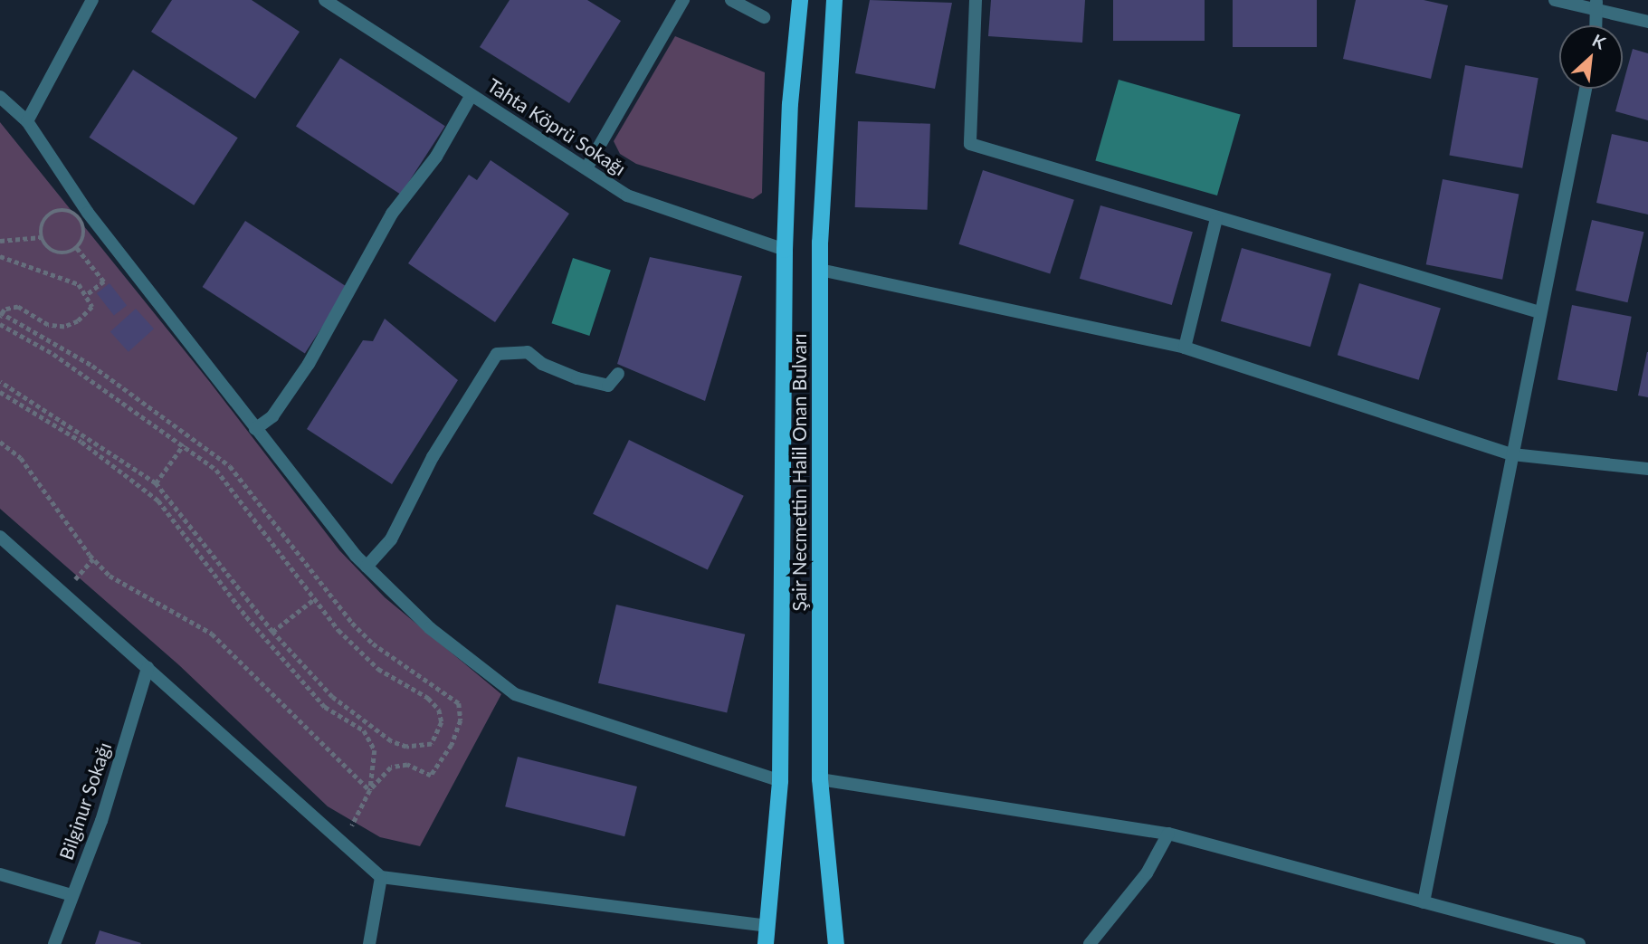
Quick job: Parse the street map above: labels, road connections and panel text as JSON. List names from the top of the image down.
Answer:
{
  "streets": {
    "main road": ["Şair Necmettin Halil Onan Bulvarı"],
    "street": ["Tahta Köprü Sokağı", "Bilginur Sokağı"]
  },
  "crossings": [
    ["Tahta Köprü Sokağı", "Şair Necmettin Halil Onan Bulvarı"]
  ],
  "north": "top right"
}
